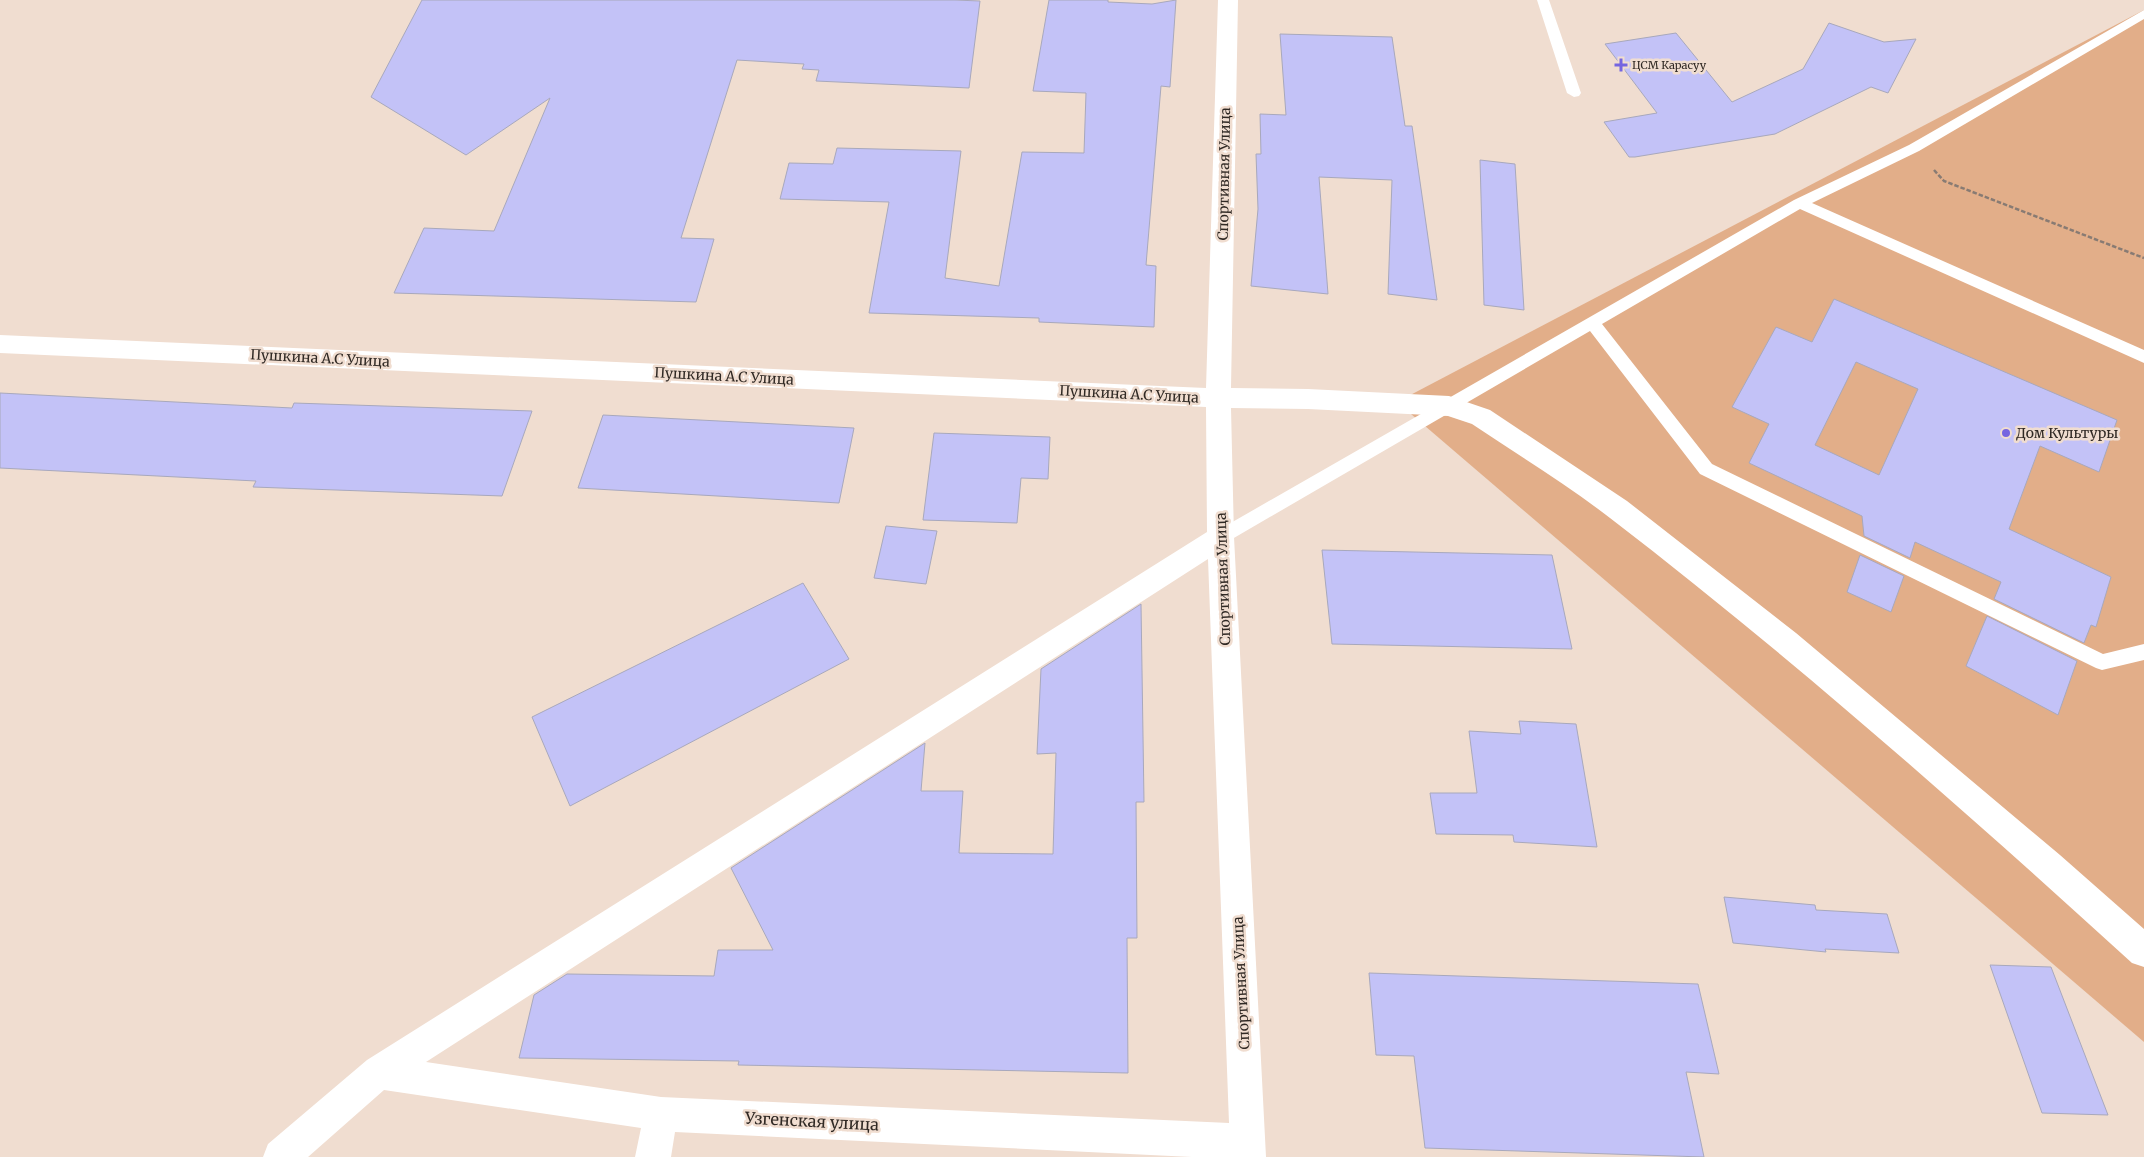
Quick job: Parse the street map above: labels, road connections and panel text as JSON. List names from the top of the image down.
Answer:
{
  "streets": {
    "street": ["Спортивная Улица", "Пушкина А.С Улица", "Узгенская улица"]
  },
  "crossings": [
    ["Спортивная Улица", "Пушкина А.С Улица"],
    ["Спортивная Улица", "Узгенская улица"]
  ],
  "places": {
    "health": ["ЦСМ Карасуу"],
    "other": ["Дом Культуры"]
  }
}
